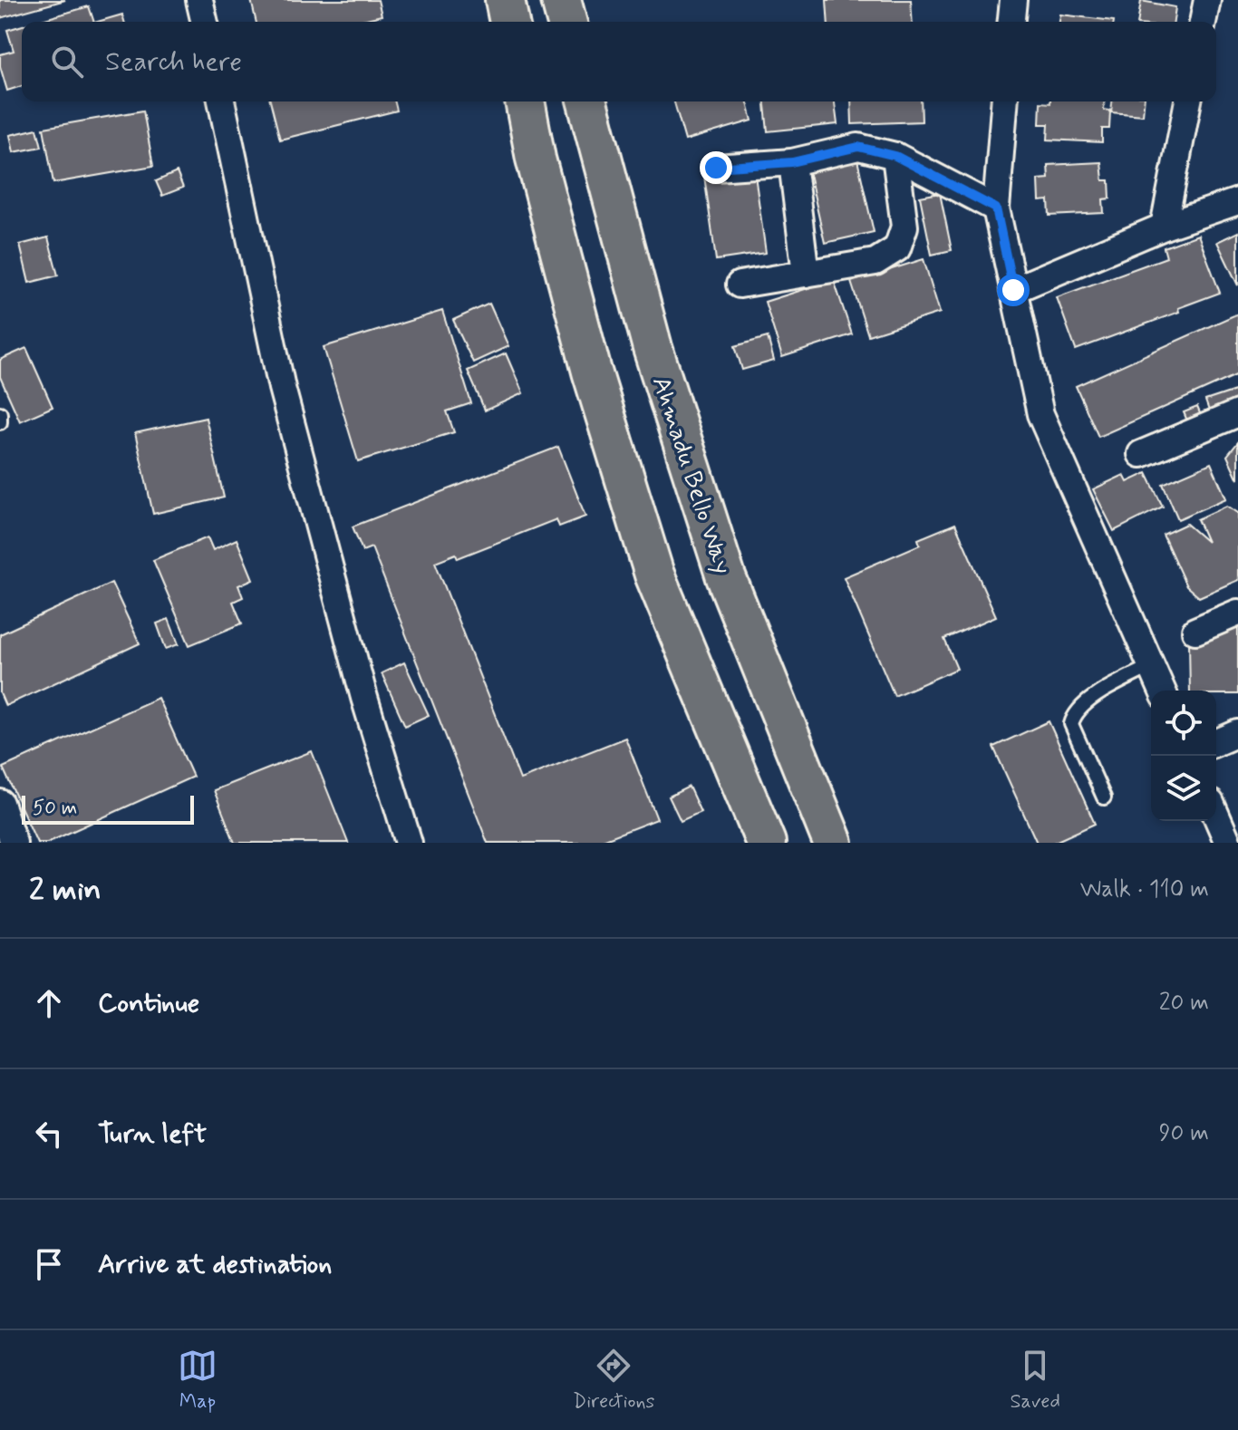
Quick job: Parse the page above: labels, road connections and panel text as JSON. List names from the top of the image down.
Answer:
{
  "streets": {
    "main road": ["Ahmadu Bello Way"]
  },
  "scale_bar": "50 m",
  "page": {
    "search": "Search here",
    "scale": "50 m",
    "heading": ["2 min", "Walk · 110 m"],
    "list": [
      ["Continue", "20 m"],
      ["Turn left", "90 m"],
      "Arrive at destination"
    ],
    "nav": ["Map", "Directions", "Saved"]
  }
}
